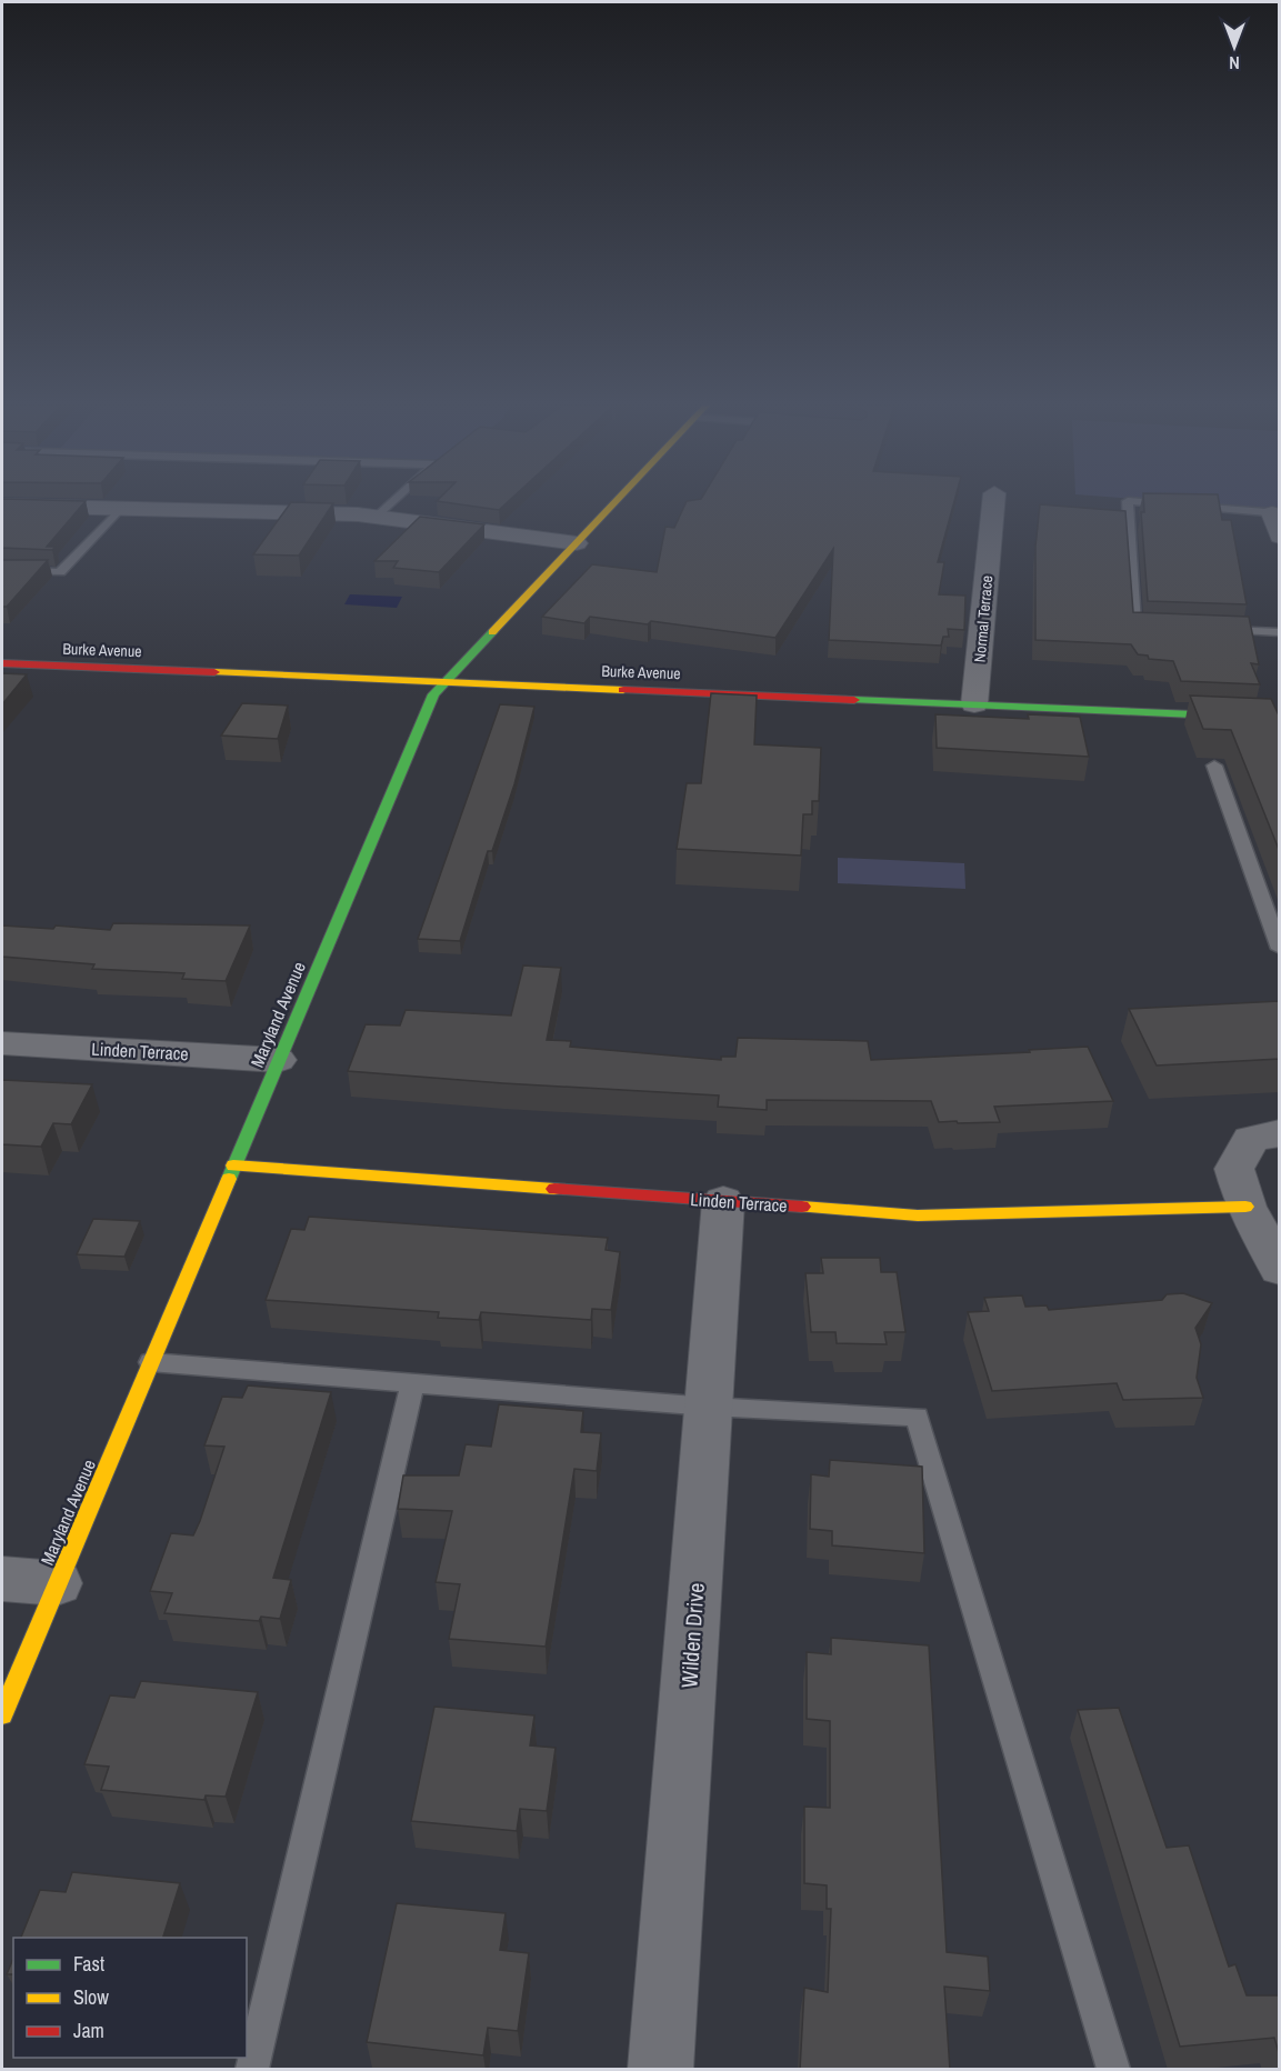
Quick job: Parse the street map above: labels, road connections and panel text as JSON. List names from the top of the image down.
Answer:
{
  "streets": {
    "street": [
      "Normal Terrace",
      "Burke Avenue",
      "Maryland Avenue",
      "Linden Terrace",
      "Wilden Drive"
    ]
  },
  "crossings": [
    ["Normal Terrace", "Burke Avenue"],
    ["Burke Avenue", "Maryland Avenue"],
    ["Maryland Avenue", "Linden Terrace"],
    ["Linden Terrace", "Wilden Drive"]
  ],
  "legend": ["Fast", "Slow", "Jam"],
  "north": "bottom"
}
